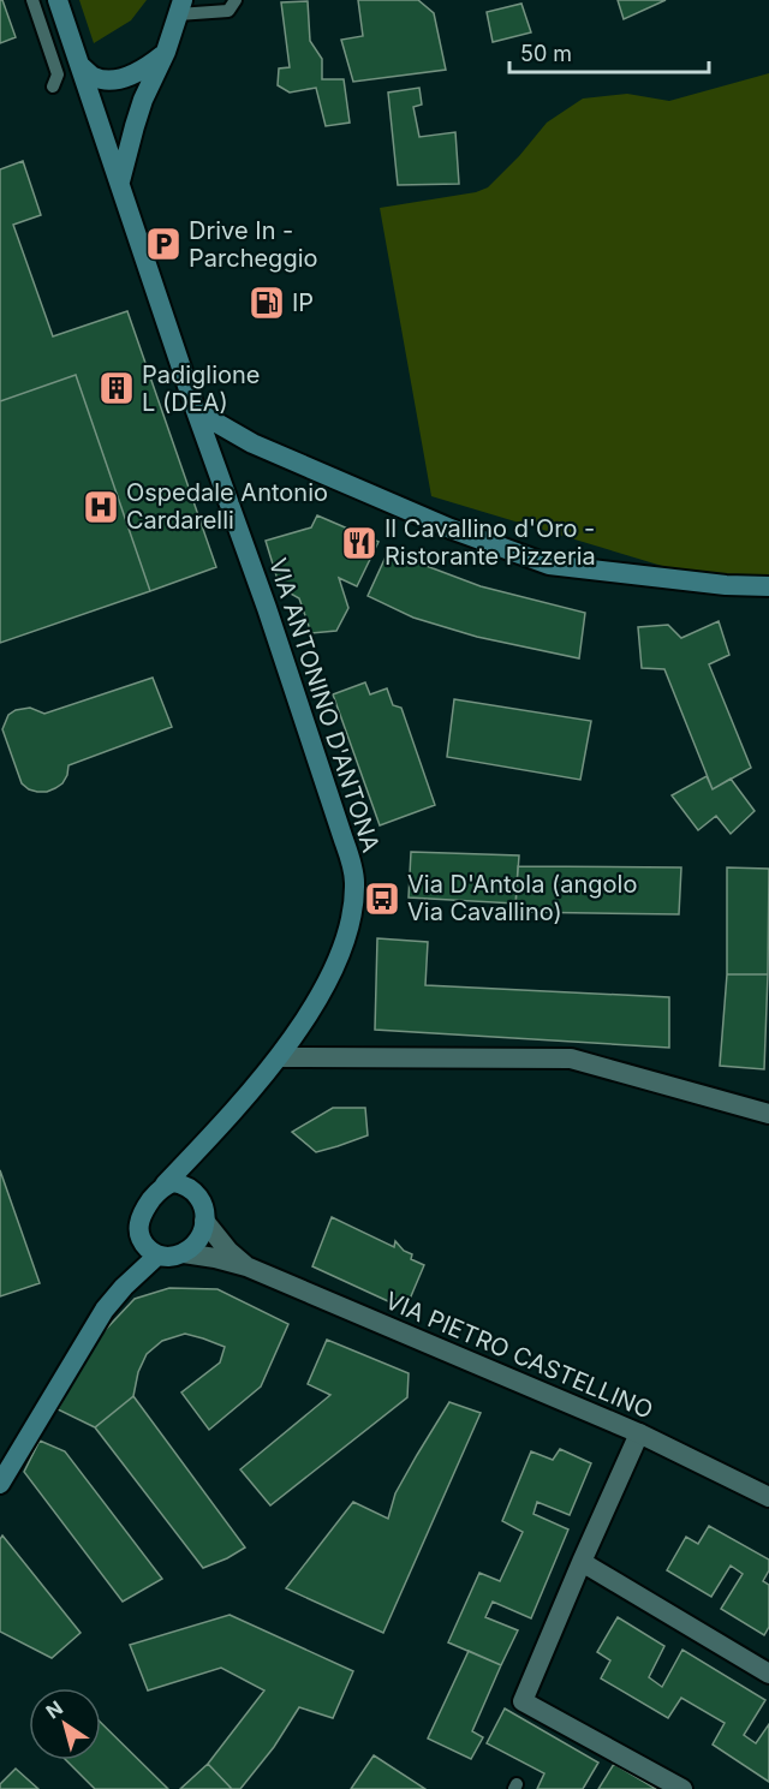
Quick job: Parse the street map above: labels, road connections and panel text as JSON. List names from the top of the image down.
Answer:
{
  "streets": {
    "main road": ["VIA ANTONINO D'ANTONA"],
    "street": ["VIA PIETRO CASTELLINO"]
  },
  "crossings": [
    ["VIA ANTONINO D'ANTONA", "VIA PIETRO CASTELLINO"]
  ],
  "places": {
    "parking": ["Drive In - Parcheggio"],
    "fuel station": ["IP"],
    "building": ["Padiglione L (DEA)"],
    "hospital": ["Ospedale Antonio Cardarelli"],
    "restaurant": ["Il Cavallino d'Oro - Ristorante Pizzeria"],
    "bus stop": ["Via D'Antola (angolo Via Cavallino)"]
  },
  "scale_bar": "50 m",
  "north": "top left"
}
